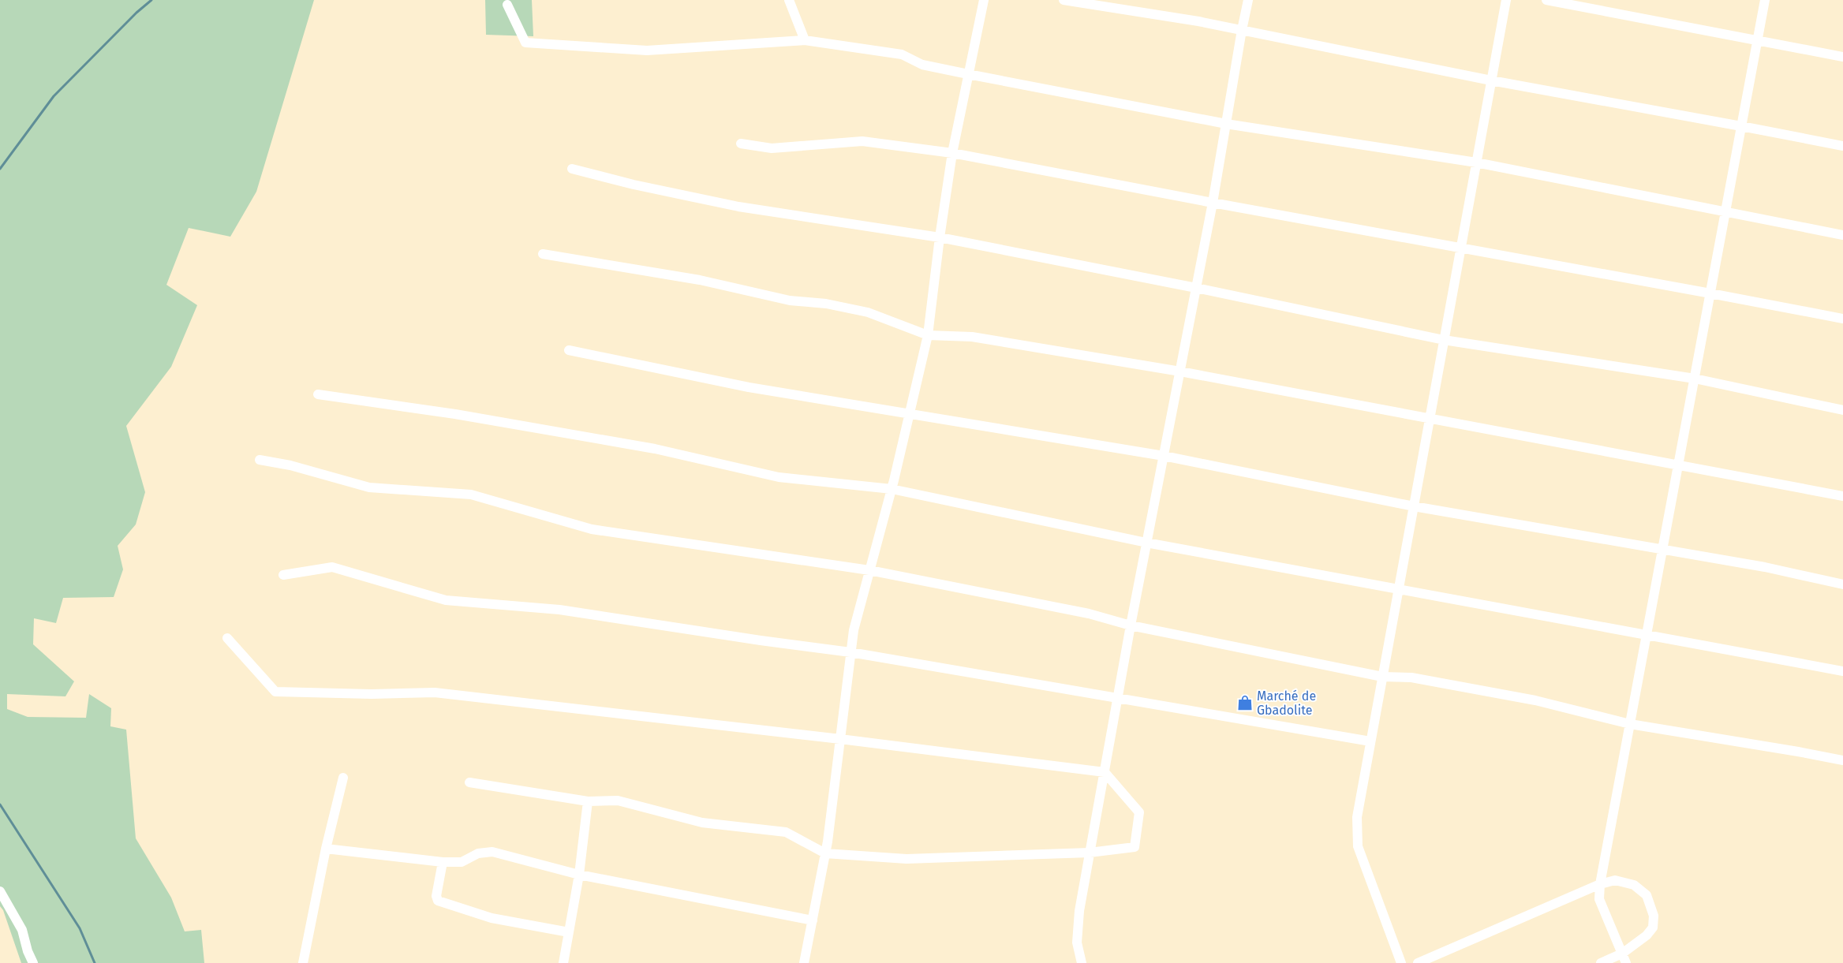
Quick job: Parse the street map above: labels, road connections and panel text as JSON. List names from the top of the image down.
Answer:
{
  "places": {
    "shop": ["Marché de Gbadolite"]
  }
}
